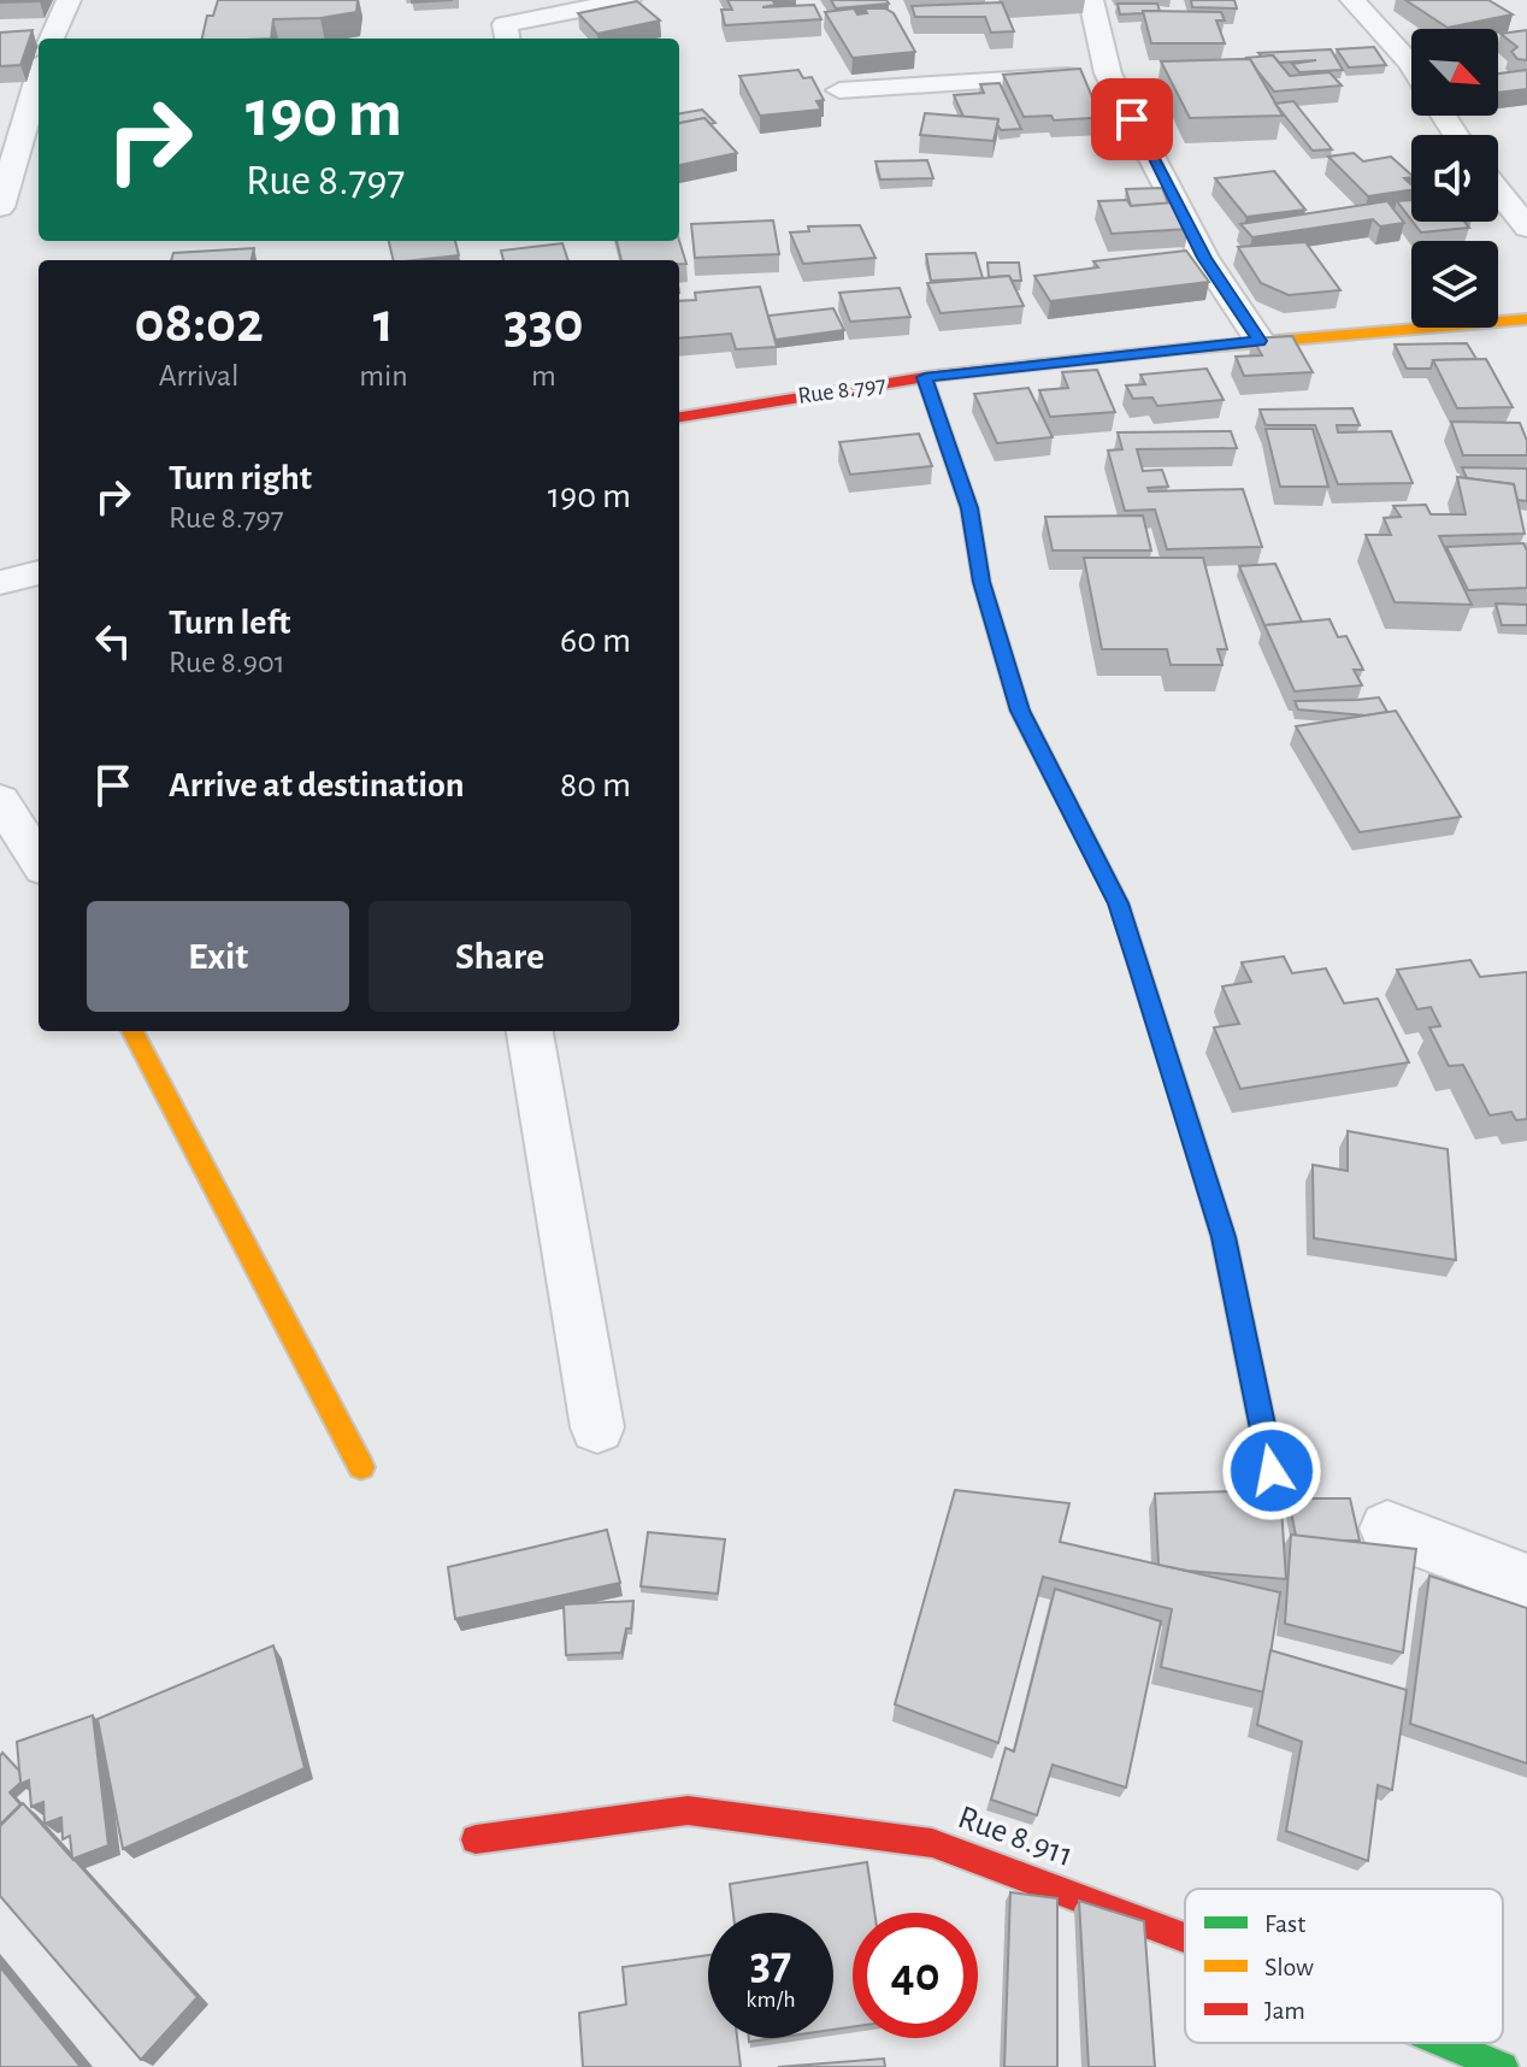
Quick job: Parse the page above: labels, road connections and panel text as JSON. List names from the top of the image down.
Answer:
{
  "streets": {
    "street": ["Rue 8.797", "Rue 8.911"]
  },
  "legend": ["Fast", "Slow", "Jam"],
  "north": "bottom right",
  "page": {
    "turn": ["190 m", "Rue 8.797"],
    "eta": [
      "08:02",
      "Arrival",
      "1",
      "min",
      "330",
      "m"
    ],
    "list": [
      {
        "name": "Turn right",
        "note": "Rue 8.797",
        "value": "190 m"
      },
      {
        "name": "Turn left",
        "note": "Rue 8.901",
        "value": "60 m"
      },
      {
        "name": "Arrive at destination",
        "value": "80 m"
      }
    ],
    "buttons": ["Exit", "Share"],
    "speed": "37 km/h",
    "limit": "40"
  }
}
